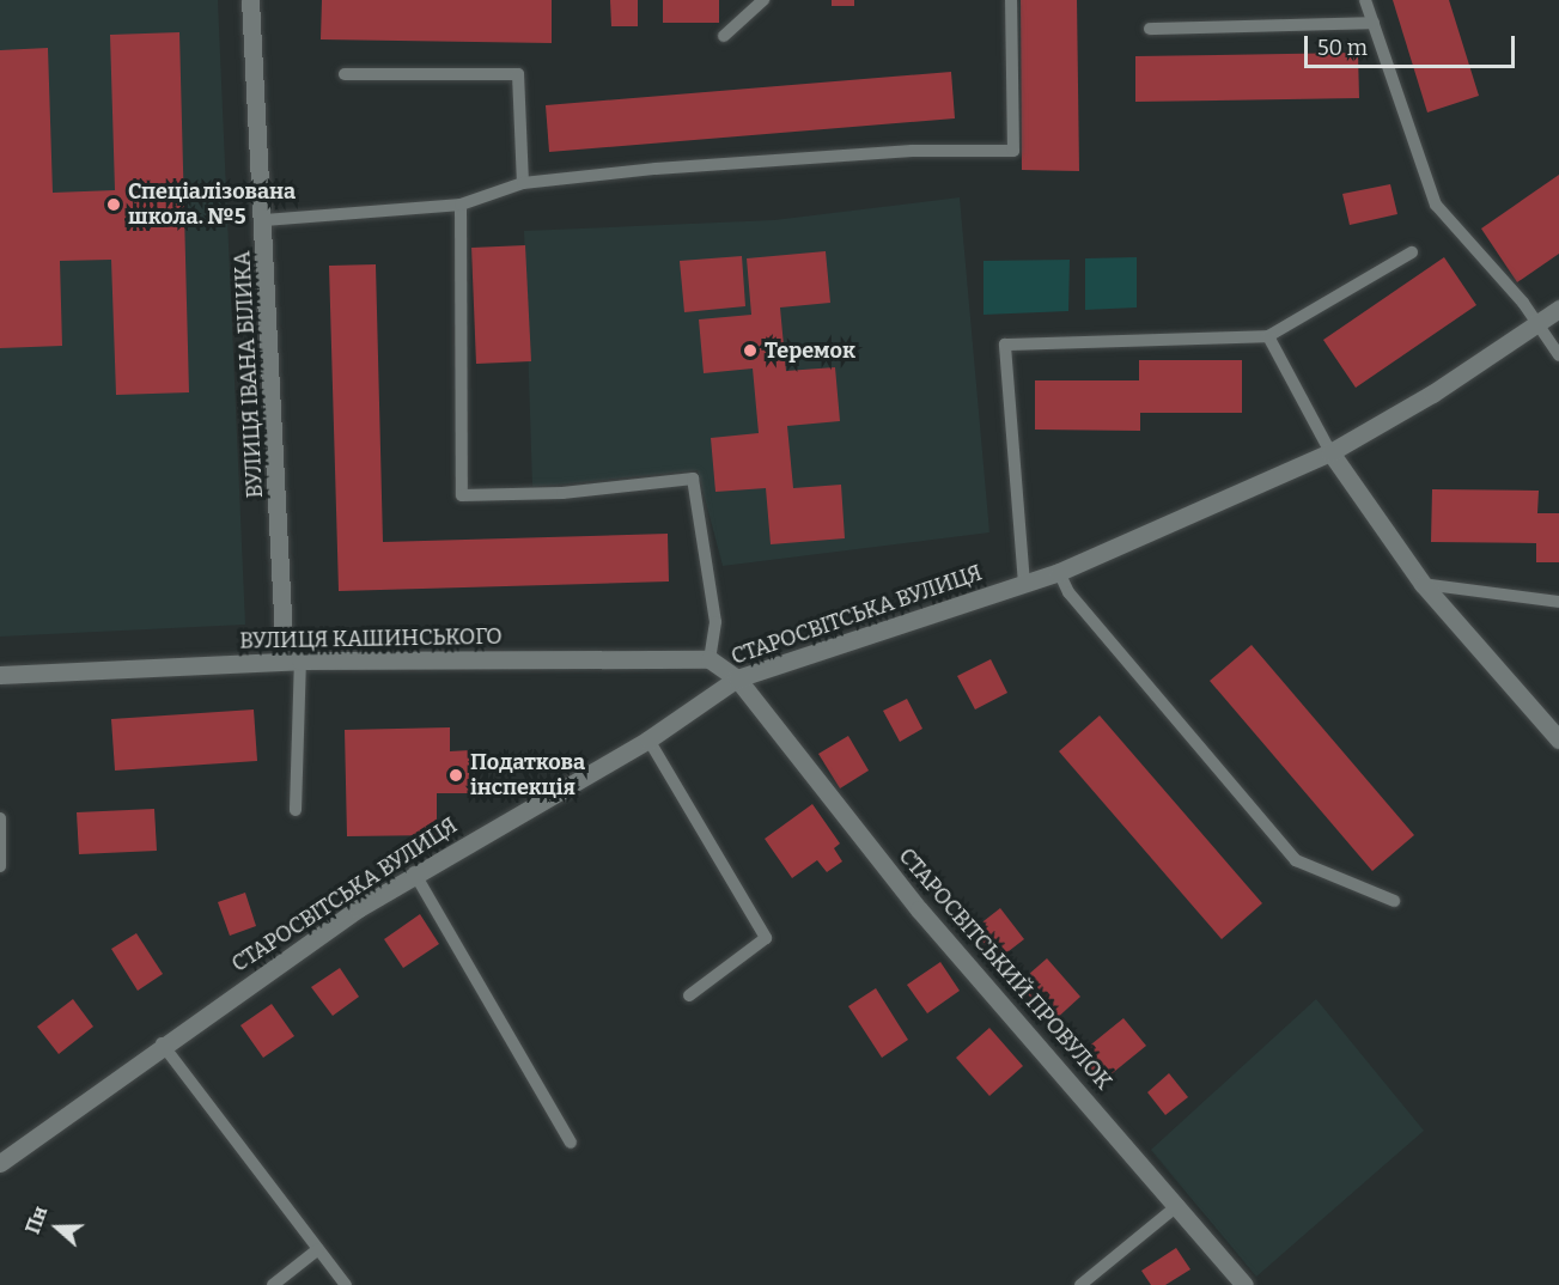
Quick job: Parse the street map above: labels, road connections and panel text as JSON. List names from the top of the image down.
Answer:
{
  "streets": {
    "street": [
      "ВУЛИЦЯ ІВАНА БІЛИКА",
      "СТАРОСВІТСЬКА ВУЛИЦЯ",
      "ВУЛИЦЯ КАШИНСЬКОГО",
      "СТАРОСВІТСЬКИЙ ПРОВУЛОК"
    ]
  },
  "crossings": [
    ["ВУЛИЦЯ ІВАНА БІЛИКА", "ВУЛИЦЯ КАШИНСЬКОГО"],
    ["СТАРОСВІТСЬКА ВУЛИЦЯ", "СТАРОСВІТСЬКИЙ ПРОВУЛОК"]
  ],
  "places": ["Спеціалізована школа. №5", "Теремок", "Податкова інспекція"],
  "scale_bar": "50 m",
  "north": "left"
}
